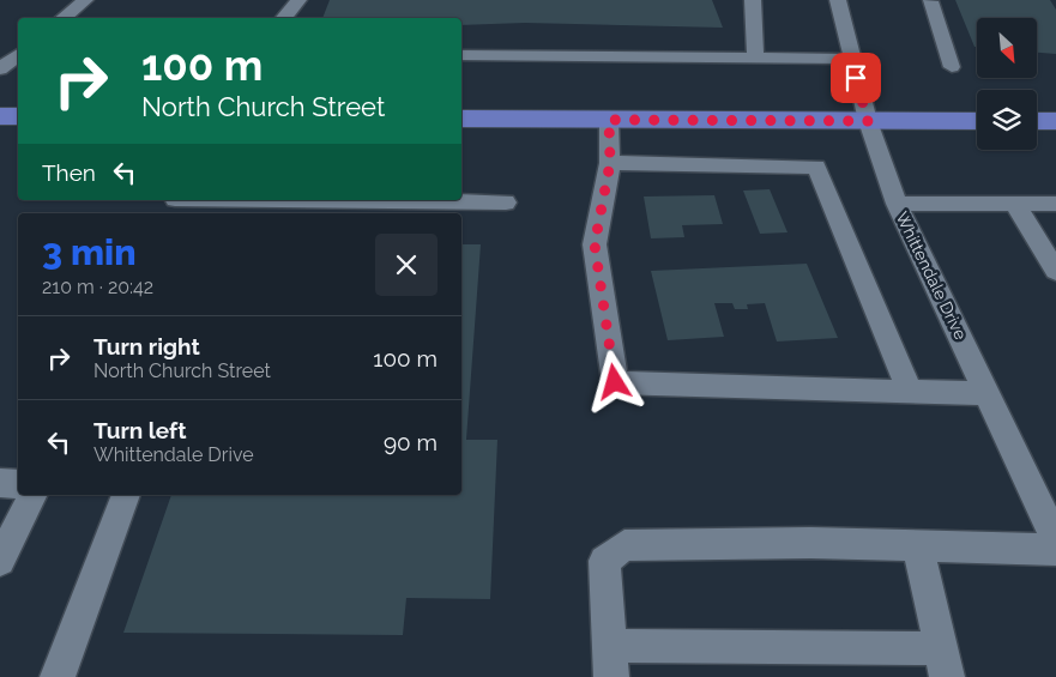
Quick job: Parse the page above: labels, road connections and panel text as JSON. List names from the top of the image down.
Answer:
{
  "streets": {
    "street": ["Whittendale Drive"]
  },
  "north": "bottom right",
  "page": {
    "turn": ["100 m", "North Church Street"],
    "then": "Then",
    "heading": ["3 min", "210 m · 20:42"],
    "list": [
      {
        "name": "Turn right",
        "note": "North Church Street",
        "value": "100 m"
      },
      {
        "name": "Turn left",
        "note": "Whittendale Drive",
        "value": "90 m"
      }
    ]
  }
}
